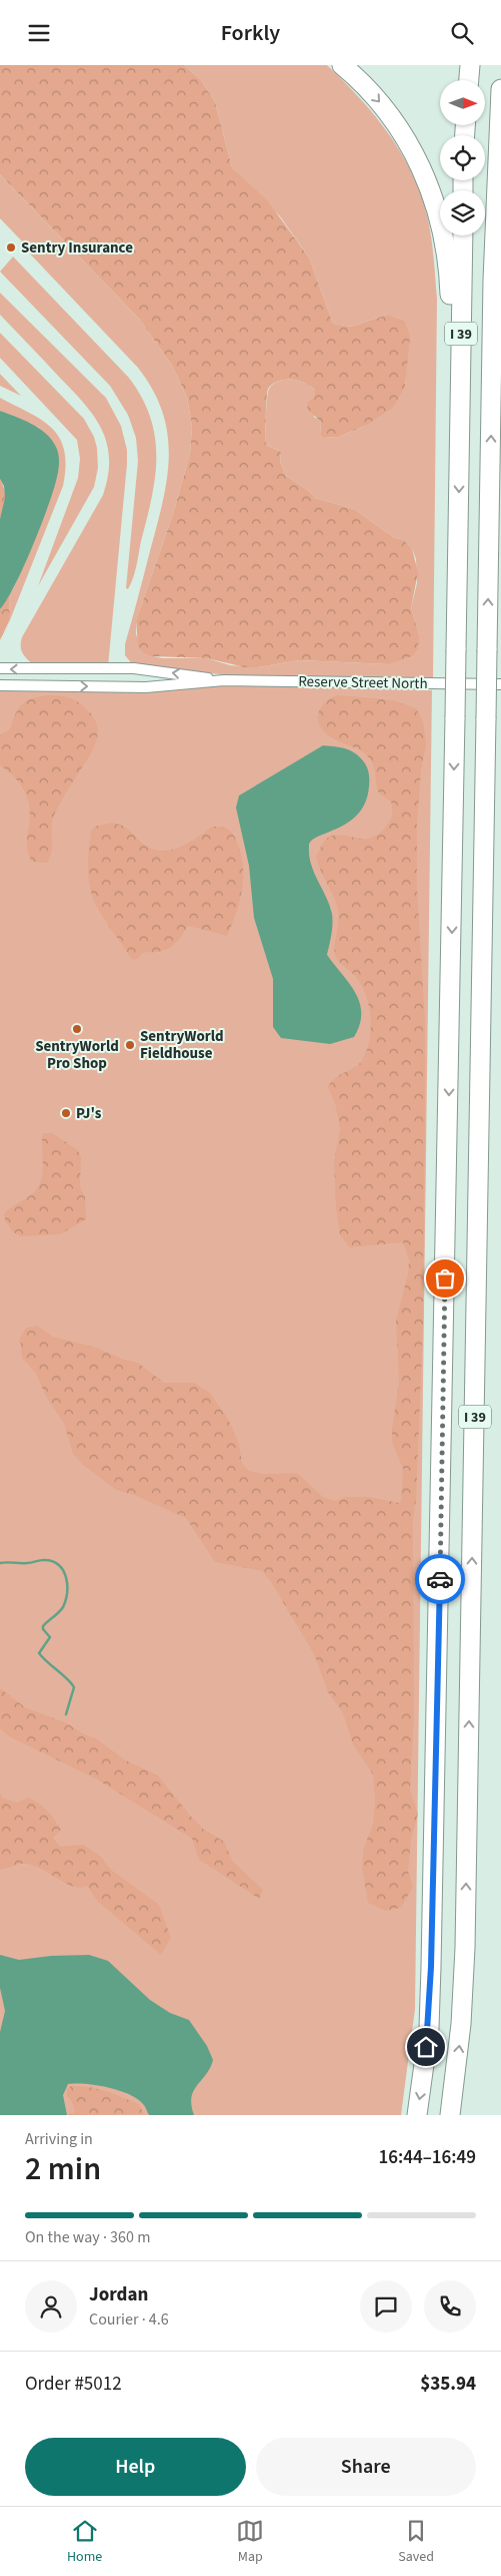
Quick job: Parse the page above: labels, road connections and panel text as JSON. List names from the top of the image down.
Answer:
{
  "streets": {
    "highway": ["I 39"],
    "street": ["Reserve Street North"]
  },
  "places": [
    "Sentry Insurance",
    "SentryWorld Pro Shop",
    "SentryWorld Fieldhouse",
    "PJ's"
  ],
  "north": "right",
  "page": {
    "header": "Forkly",
    "heading": ["2 min", "Arriving in", "16:44–16:49"],
    "panel": [
      "Jordan",
      "Courier · 4.6",
      "Order #5012",
      "$35.94"
    ],
    "bar": "On the way · 360 m",
    "buttons": ["Help", "Share"],
    "tabs": ["Home", "Map", "Saved"]
  }
}
